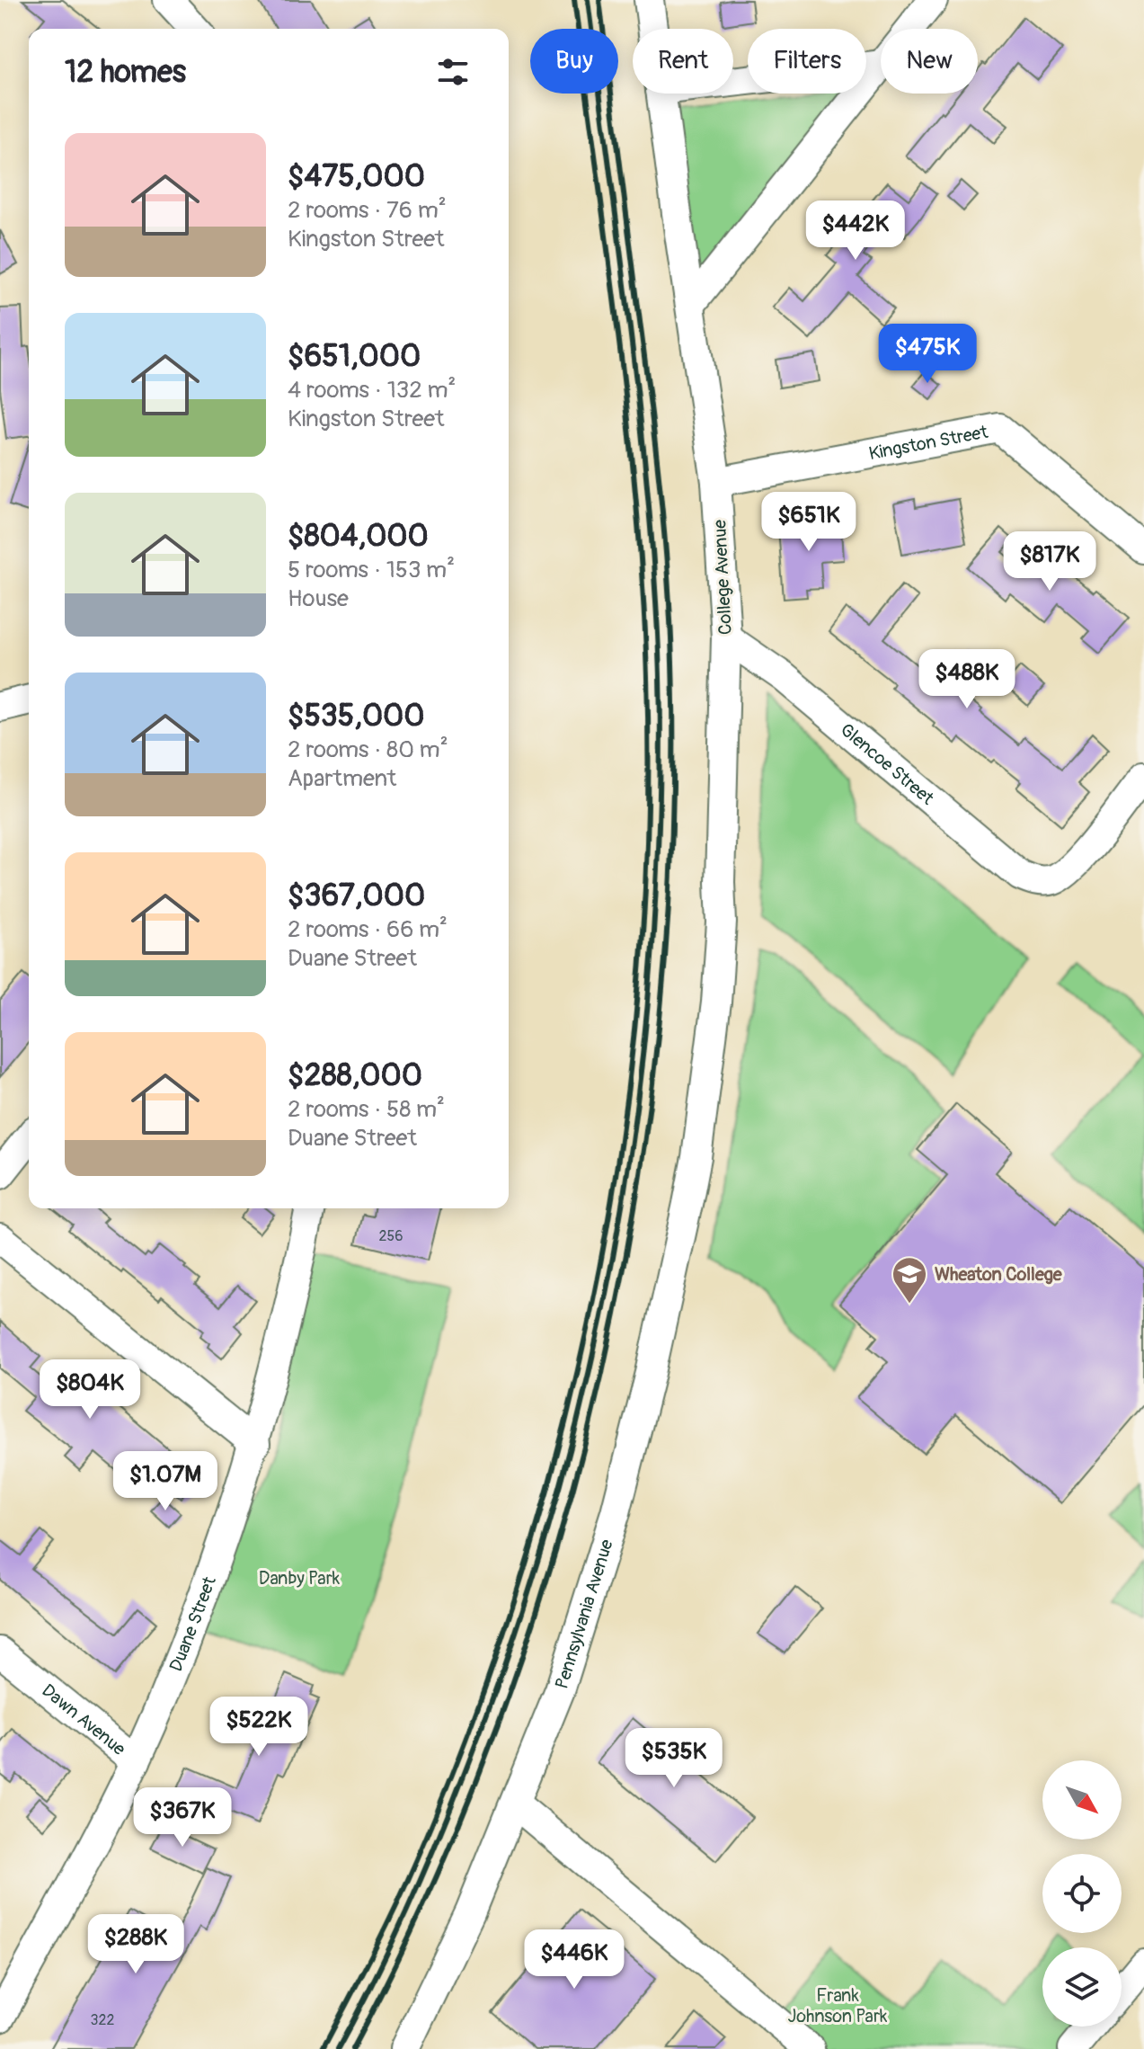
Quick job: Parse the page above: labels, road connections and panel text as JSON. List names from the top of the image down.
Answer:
{
  "streets": {
    "street": [
      "Kingston Street",
      "College Avenue",
      "Glencoe Street",
      "Pennsylvania Avenue",
      "Duane Street",
      "Dawn Avenue"
    ]
  },
  "crossings": [
    ["Kingston Street", "College Avenue"],
    ["College Avenue", "Glencoe Street"],
    ["College Avenue", "Pennsylvania Avenue"],
    ["Duane Street", "Dawn Avenue"]
  ],
  "parks": ["Danby Park", "Frank Johnson Park"],
  "places": {
    "school or university": ["Wheaton College"]
  },
  "house_numbers": ["256", "322"],
  "north": "bottom right",
  "page": {
    "chip": [
      "Buy",
      "Rent",
      "Filters",
      "New"
    ],
    "heading": "12 homes",
    "list": [
      {
        "name": "$475,000",
        "note": "2 rooms · 76 m² · Kingston Street"
      },
      {
        "name": "$651,000",
        "note": "4 rooms · 132 m² · Kingston Street"
      },
      {
        "name": "$804,000",
        "note": "5 rooms · 153 m² · House"
      },
      {
        "name": "$535,000",
        "note": "2 rooms · 80 m² · Apartment"
      },
      {
        "name": "$367,000",
        "note": "2 rooms · 66 m² · Duane Street"
      },
      {
        "name": "$288,000",
        "note": "2 rooms · 58 m² · Duane Street"
      }
    ],
    "price": [
      "$442K",
      "$475K",
      "$651K",
      "$817K",
      "$488K",
      "$804K",
      "$1.07M",
      "$522K",
      "$535K",
      "$367K",
      "$288K",
      "$446K"
    ]
  }
}
